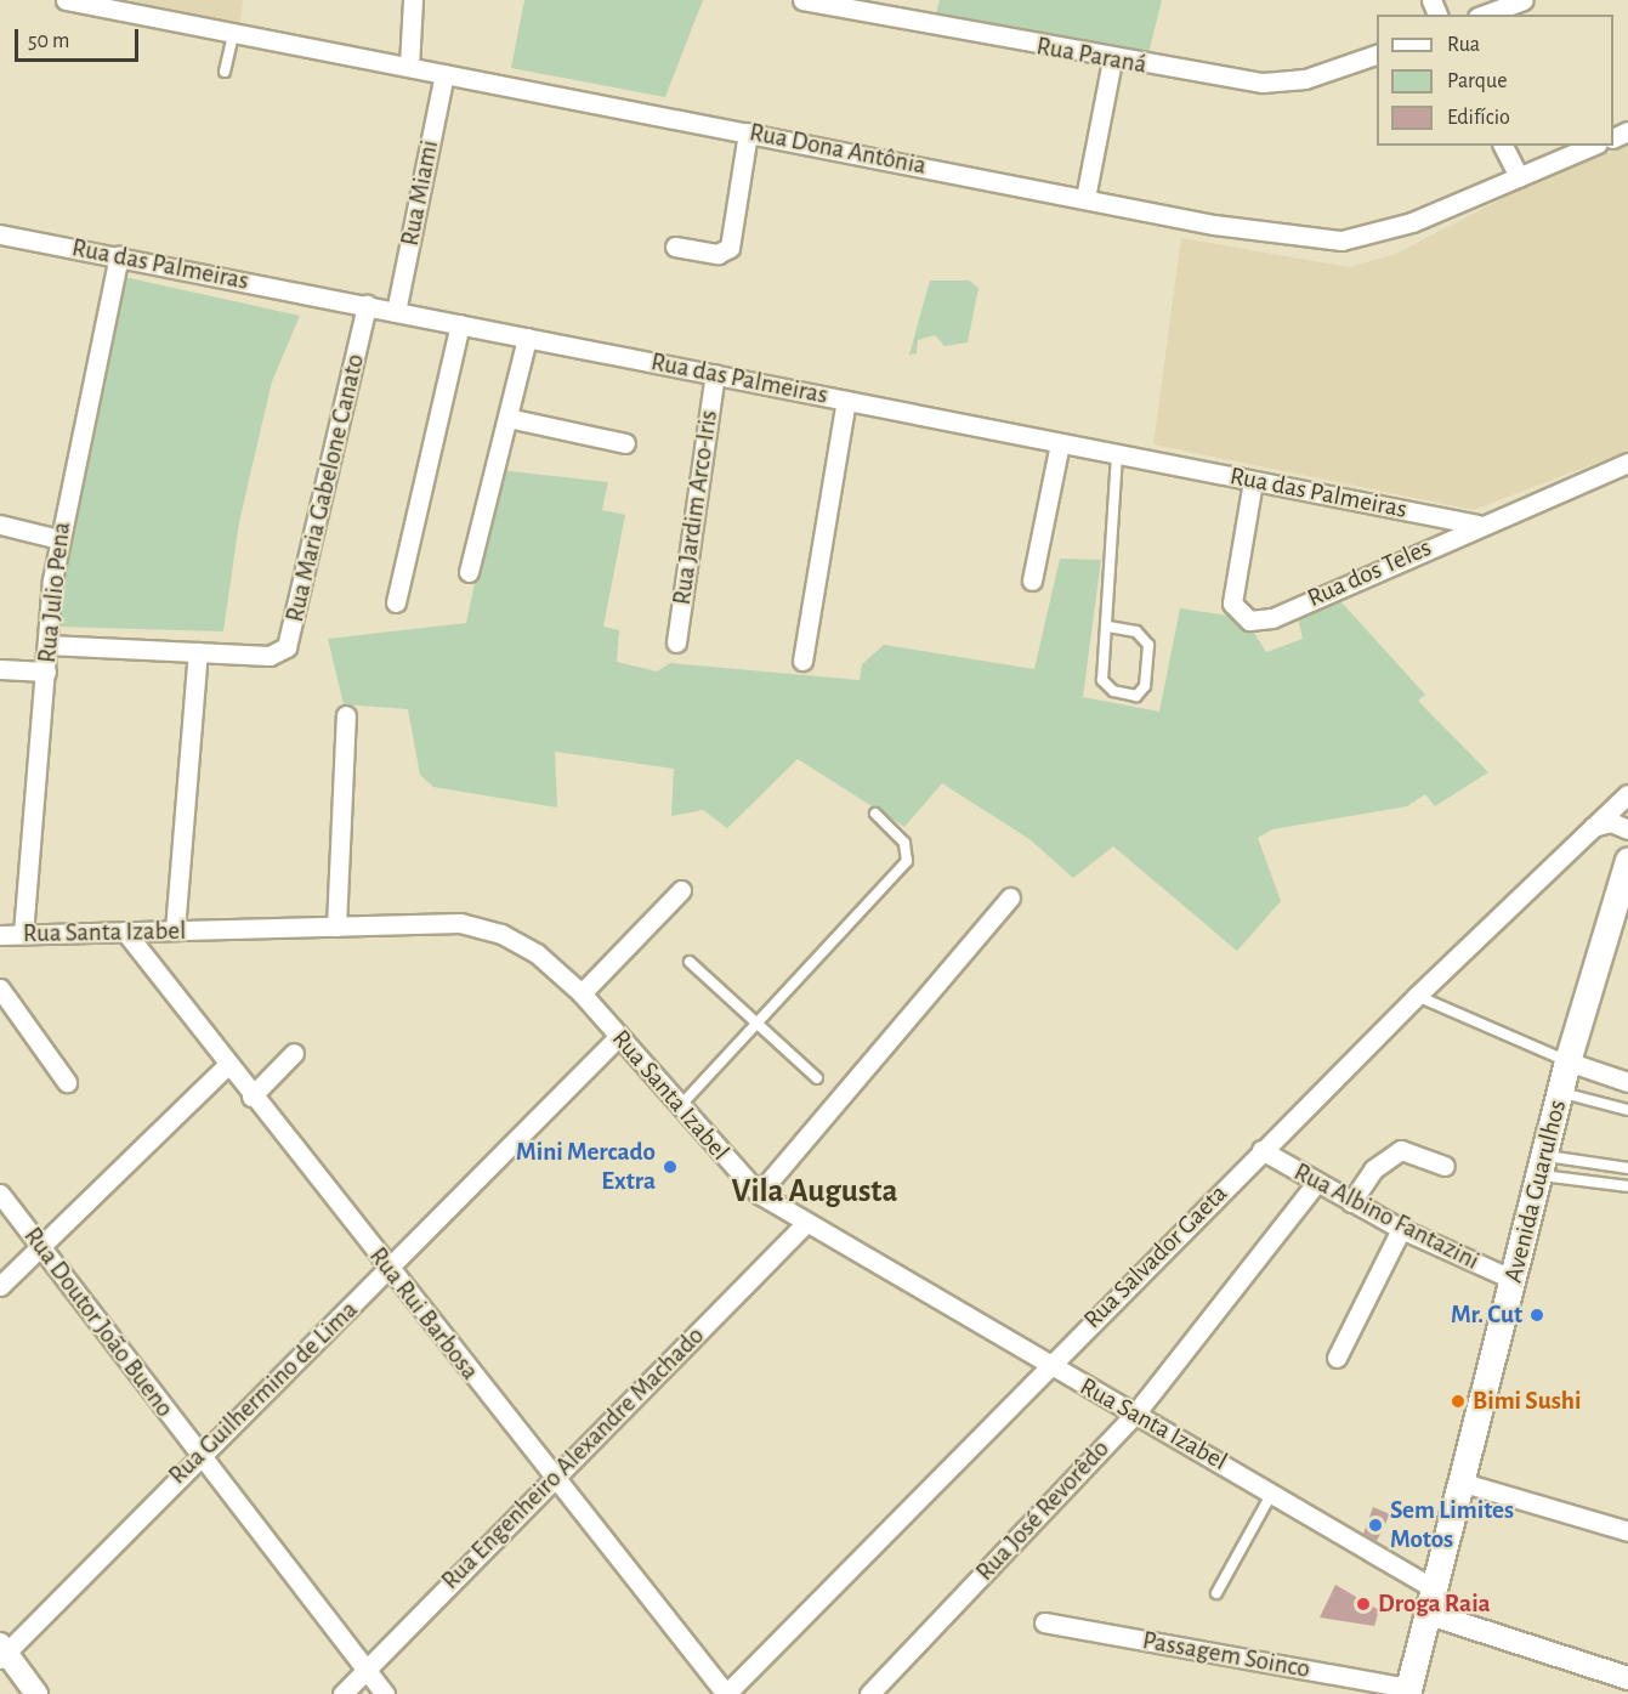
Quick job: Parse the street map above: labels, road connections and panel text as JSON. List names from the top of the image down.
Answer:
{
  "streets": {
    "main road": ["Avenida Guarulhos"],
    "street": [
      "Rua Paraná",
      "Rua Dona Antônia",
      "Rua Miami",
      "Rua das Palmeiras",
      "Rua Maria Gabelone Canato",
      "Rua Jardim Arco-Iris",
      "Rua dos Teles",
      "Rua Julio Pena",
      "Rua Santa Izabel",
      "Rua Albino Fantazini",
      "Rua Salvador Gaeta",
      "Rua Rui Barbosa",
      "Rua Doutor João Bueno",
      "Rua Guilhermino de Lima",
      "Rua Engenheiro Alexandre Machado",
      "Rua José Revorêdo",
      "Passagem Soinco"
    ]
  },
  "crossings": [
    ["Rua Dona Antônia", "Rua Miami"],
    ["Rua Miami", "Rua das Palmeiras"],
    ["Rua das Palmeiras", "Rua Maria Gabelone Canato"],
    ["Rua das Palmeiras", "Rua Jardim Arco-Iris"],
    ["Rua das Palmeiras", "Rua dos Teles"],
    ["Rua das Palmeiras", "Rua Julio Pena"],
    ["Rua Maria Gabelone Canato", "Rua Julio Pena"],
    ["Rua Julio Pena", "Rua Santa Izabel"],
    ["Rua Santa Izabel", "Avenida Guarulhos"],
    ["Rua Santa Izabel", "Rua Salvador Gaeta"],
    ["Rua Santa Izabel", "Rua Rui Barbosa"],
    ["Rua Santa Izabel", "Rua Guilhermino de Lima"],
    ["Rua Santa Izabel", "Rua Engenheiro Alexandre Machado"],
    ["Rua Santa Izabel", "Rua José Revorêdo"],
    ["Avenida Guarulhos", "Rua Albino Fantazini"],
    ["Avenida Guarulhos", "Passagem Soinco"],
    ["Rua Albino Fantazini", "Rua Salvador Gaeta"],
    ["Rua Albino Fantazini", "Rua José Revorêdo"],
    ["Rua Salvador Gaeta", "Rua Rui Barbosa"],
    ["Rua Rui Barbosa", "Rua Guilhermino de Lima"],
    ["Rua Rui Barbosa", "Rua Engenheiro Alexandre Machado"],
    ["Rua Doutor João Bueno", "Rua Guilhermino de Lima"],
    ["Rua Doutor João Bueno", "Rua Engenheiro Alexandre Machado"]
  ],
  "districts": ["Vila Augusta"],
  "places": [
    "Mini Mercado Extra",
    "Mr. Cut",
    "Bimi Sushi",
    "Sem Limites Motos",
    "Droga Raia"
  ],
  "legend": ["Rua", "Parque", "Edifício"],
  "scale_bar": "50 m"
}
